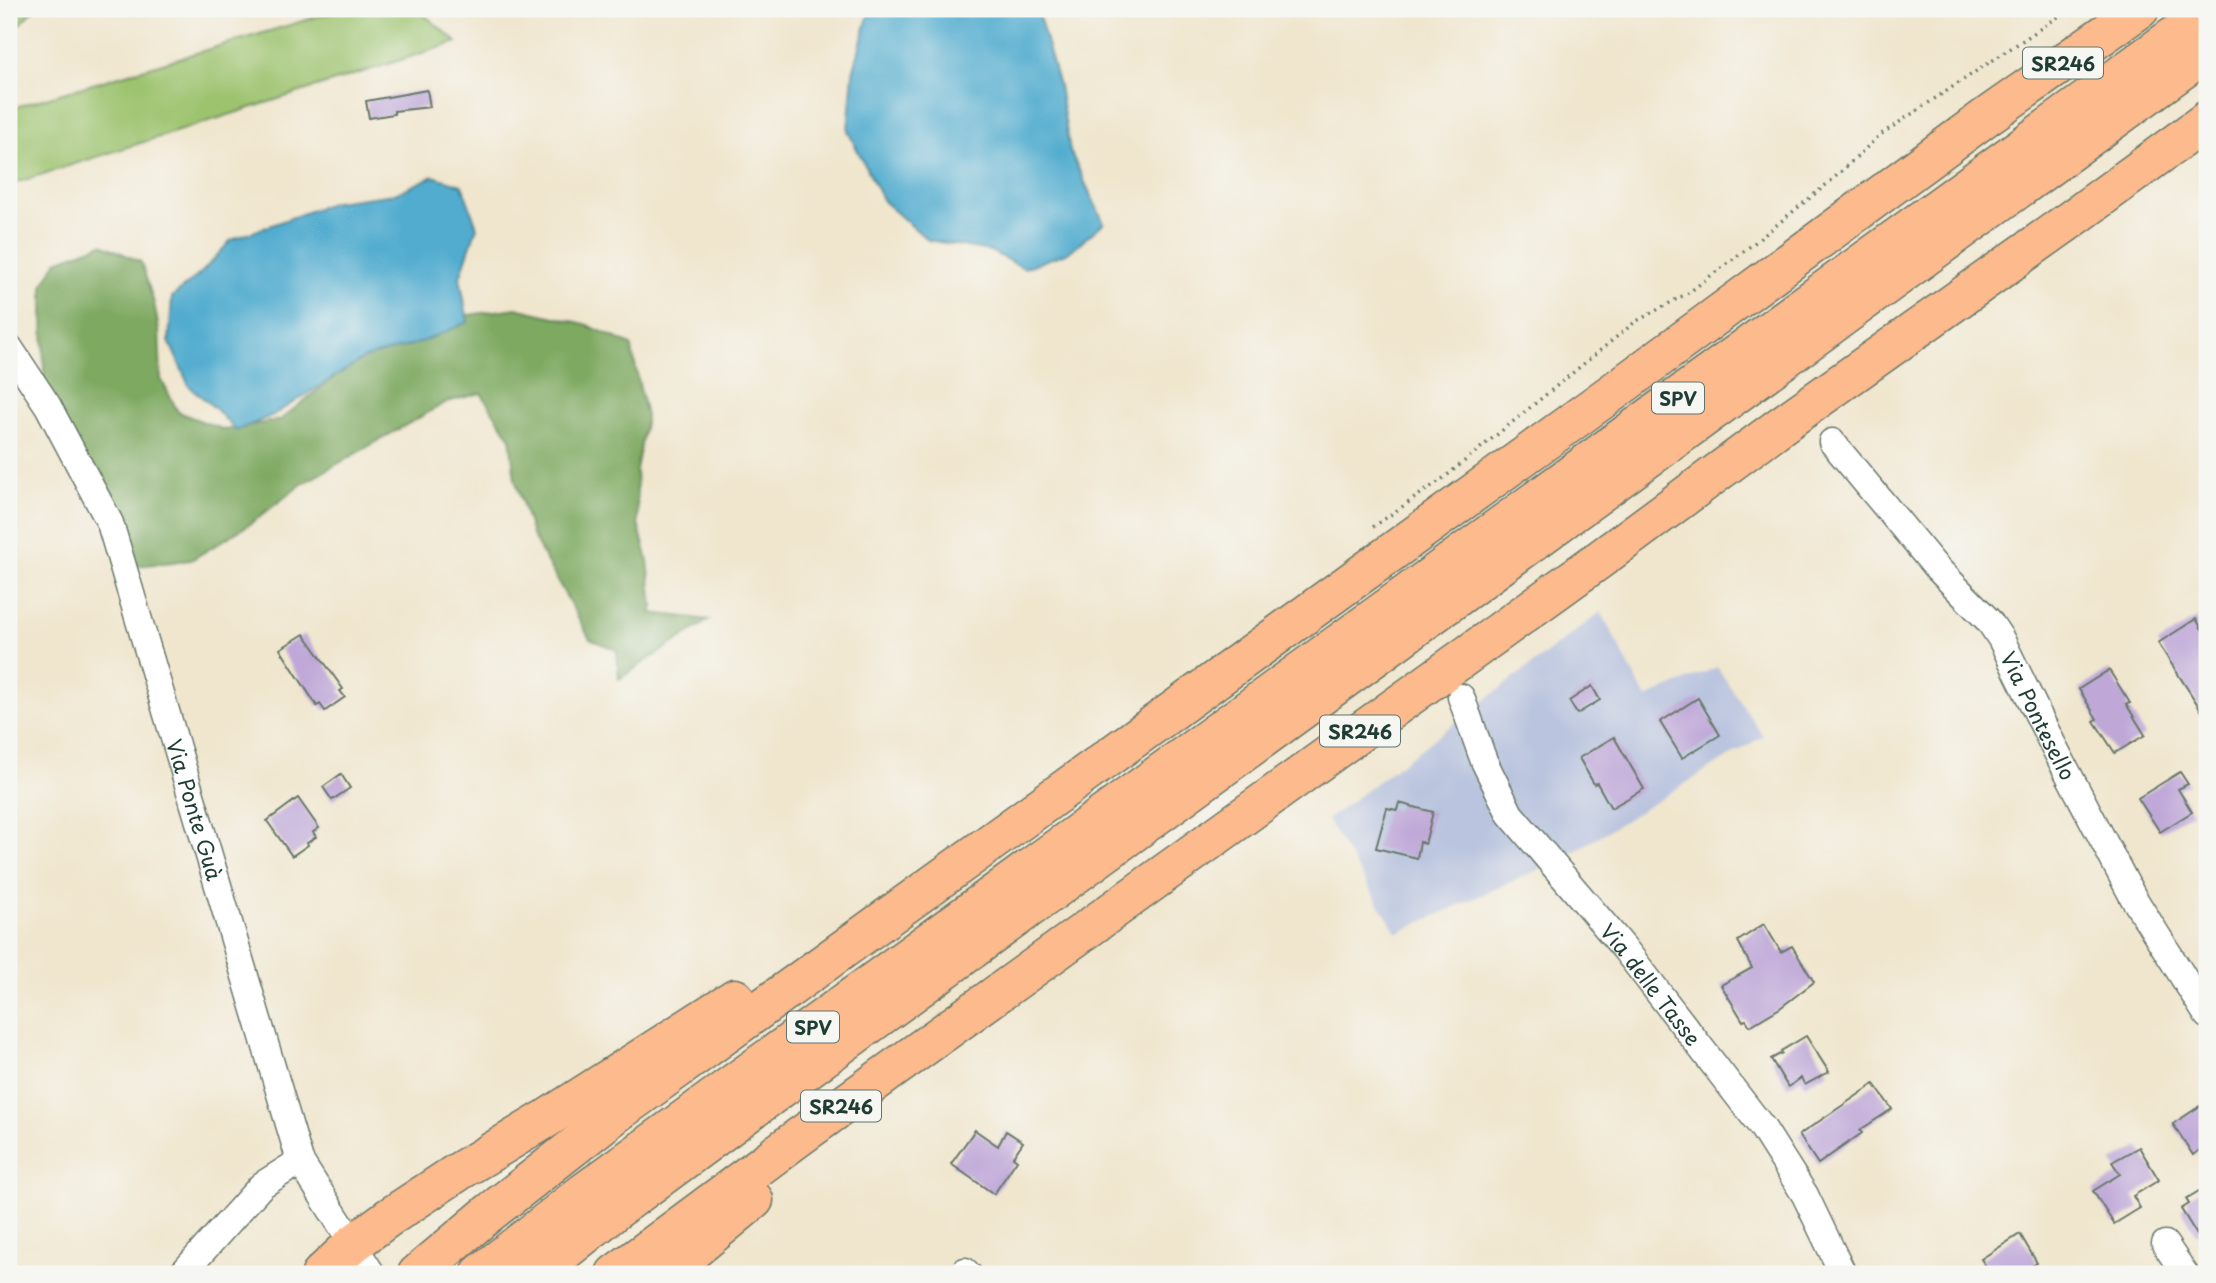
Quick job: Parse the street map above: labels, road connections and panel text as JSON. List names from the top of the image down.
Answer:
{
  "streets": {
    "highway": ["SR246", "SPV"],
    "street": ["Via Pontesello", "Via Ponte Guà", "Via delle Tasse"]
  }
}
